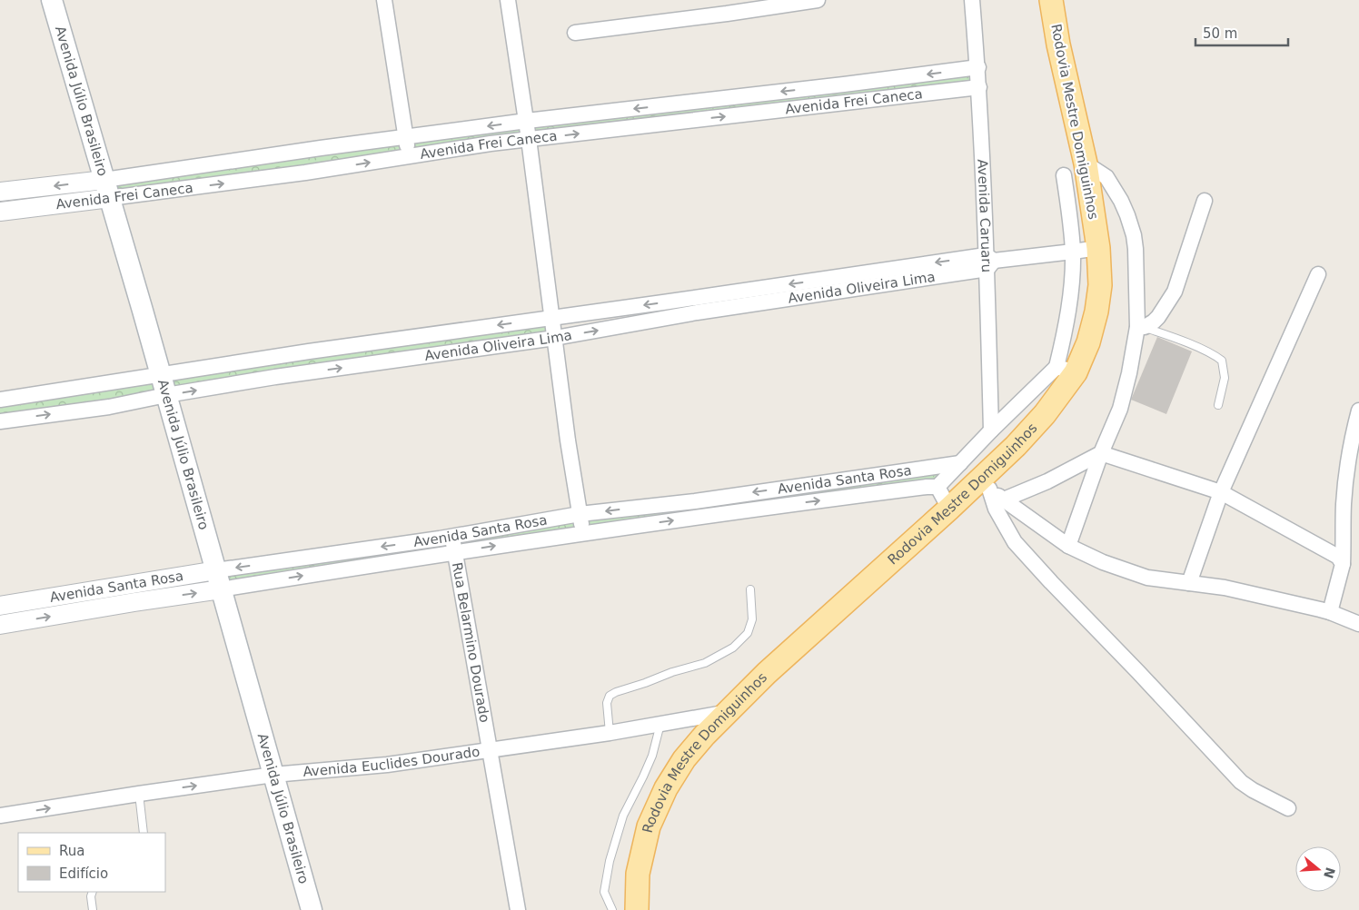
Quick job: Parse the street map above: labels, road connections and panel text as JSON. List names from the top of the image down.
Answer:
{
  "streets": {
    "main road": ["Avenida Júlio Brasileiro", "Rodovia Mestre Domiguinhos"],
    "street": [
      "Avenida Frei Caneca",
      "Avenida Caruaru",
      "Avenida Oliveira Lima",
      "Avenida Santa Rosa",
      "Rua Belarmino Dourado",
      "Avenida Euclides Dourado"
    ]
  },
  "crossings": [
    ["Avenida Júlio Brasileiro", "Avenida Frei Caneca"],
    ["Avenida Júlio Brasileiro", "Avenida Oliveira Lima"],
    ["Avenida Júlio Brasileiro", "Avenida Santa Rosa"],
    ["Avenida Júlio Brasileiro", "Avenida Euclides Dourado"],
    ["Avenida Frei Caneca", "Avenida Caruaru"],
    ["Rodovia Mestre Domiguinhos", "Avenida Oliveira Lima"],
    ["Rodovia Mestre Domiguinhos", "Avenida Euclides Dourado"],
    ["Avenida Caruaru", "Avenida Oliveira Lima"],
    ["Avenida Santa Rosa", "Rua Belarmino Dourado"],
    ["Rua Belarmino Dourado", "Avenida Euclides Dourado"]
  ],
  "one_way": ["Avenida Euclides Dourado"],
  "legend": ["Rua", "Edifício"],
  "scale_bar": "50 m",
  "north": "right"
}
